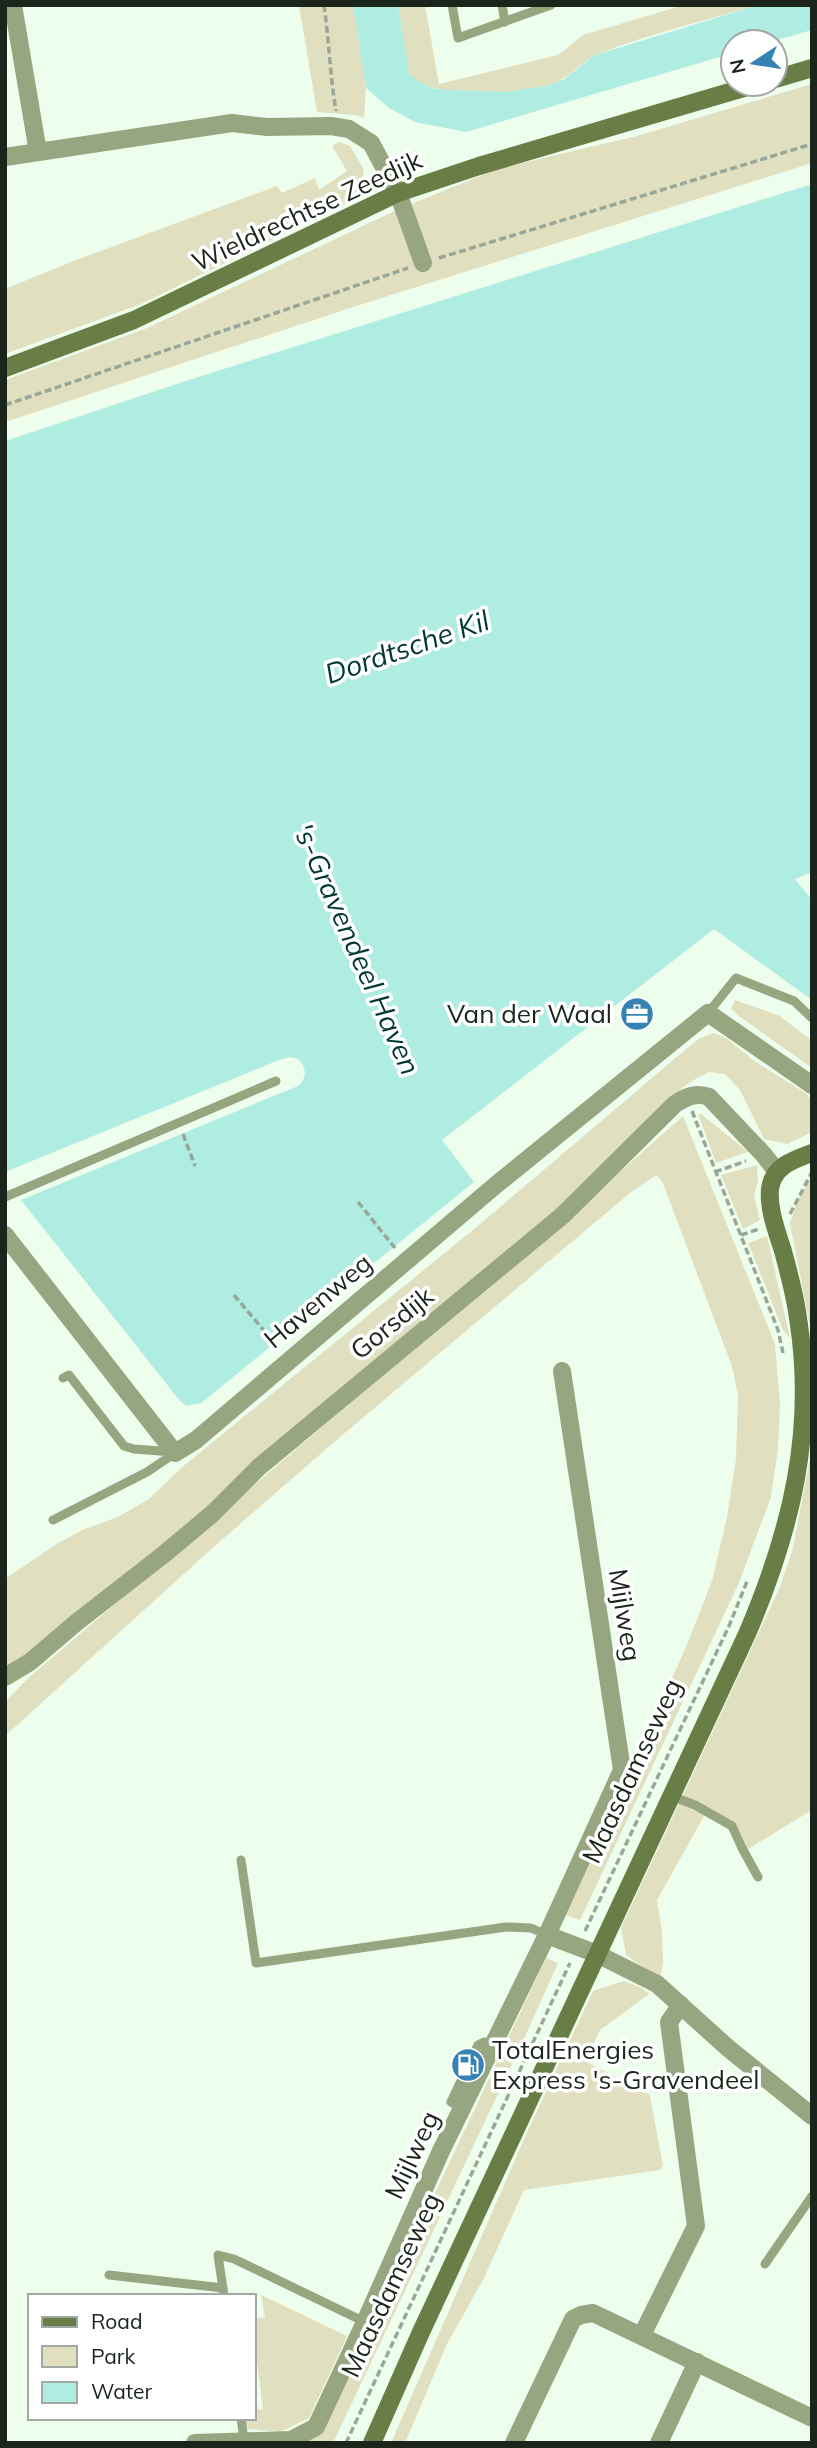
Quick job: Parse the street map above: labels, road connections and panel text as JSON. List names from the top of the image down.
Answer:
{
  "streets": {
    "street": [
      "Wieldrechtse Zeedijk",
      "Havenweg",
      "Gorsdijk",
      "Mijlweg",
      "Maasdamseweg"
    ]
  },
  "water": ["Dordtsche Kil", "'s-Gravendeel Haven"],
  "places": {
    "office": ["Van der Waal"],
    "fuel station": ["TotalEnergies Express 's-Gravendeel"]
  },
  "legend": ["Road", "Park", "Water"],
  "north": "left"
}
